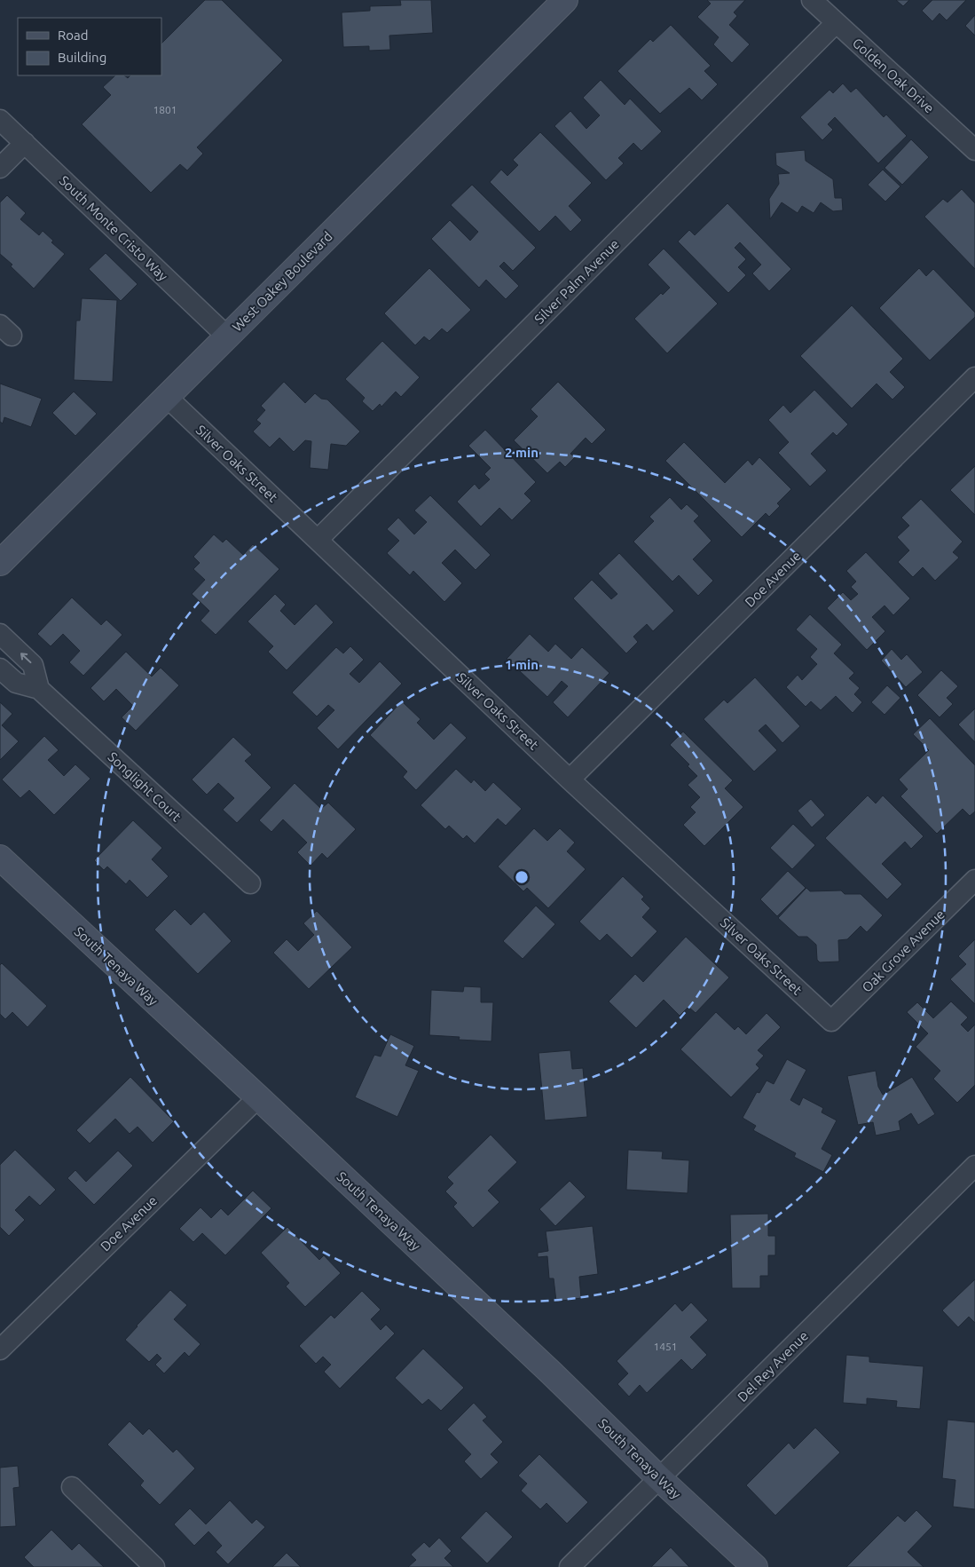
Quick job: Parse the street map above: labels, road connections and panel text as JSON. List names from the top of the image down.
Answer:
{
  "streets": {
    "street": [
      "Golden Oak Drive",
      "South Monte Cristo Way",
      "West Oakey Boulevard",
      "Silver Palm Avenue",
      "Silver Oaks Street",
      "Doe Avenue",
      "Songlight Court",
      "Oak Grove Avenue",
      "South Tenaya Way",
      "Del Rey Avenue"
    ]
  },
  "crossings": [
    ["Golden Oak Drive", "Silver Palm Avenue"],
    ["South Monte Cristo Way", "West Oakey Boulevard"],
    ["West Oakey Boulevard", "Silver Oaks Street"],
    ["Silver Palm Avenue", "Silver Oaks Street"],
    ["Silver Oaks Street", "Doe Avenue"],
    ["Silver Oaks Street", "Oak Grove Avenue"],
    ["Doe Avenue", "South Tenaya Way"],
    ["South Tenaya Way", "Del Rey Avenue"]
  ],
  "house_numbers": ["1801", "1451"],
  "legend": ["Road", "Building"],
  "rings": ["2 min", "1 min"]
}
